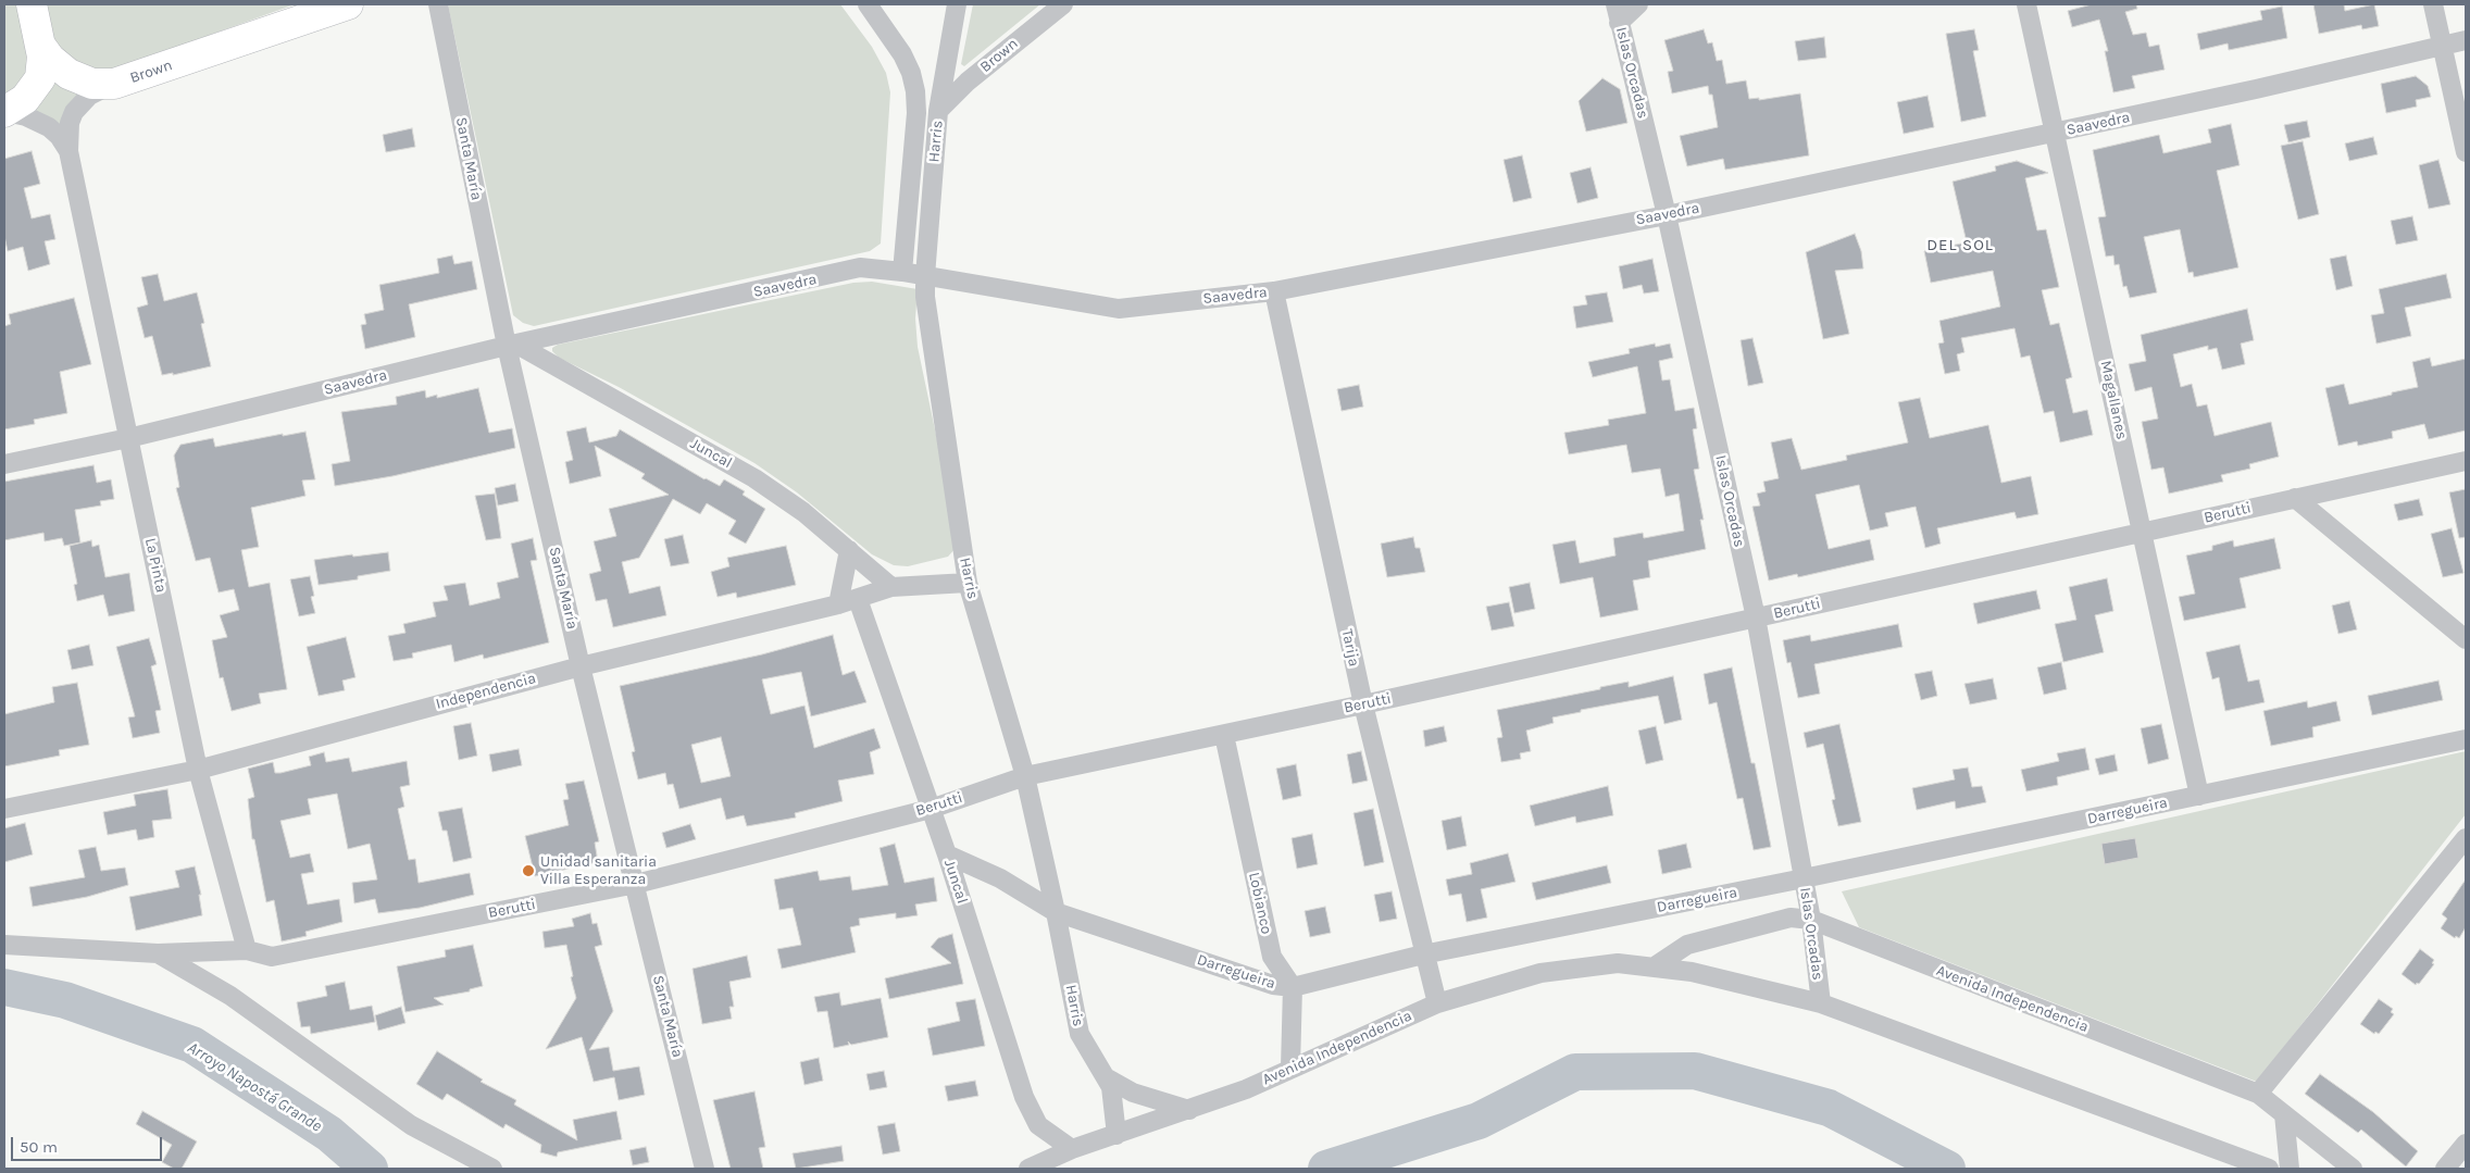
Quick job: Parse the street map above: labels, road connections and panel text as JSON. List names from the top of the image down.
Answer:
{
  "streets": {
    "main road": ["Brown"],
    "street": [
      "Islas Orcadas",
      "Saavedra",
      "Harris",
      "Santa María",
      "Magallanes",
      "Juncal",
      "Berutti",
      "La Pinta",
      "Tarija",
      "Independencia",
      "Darregueira",
      "Lobianco",
      "Avenida Independencia"
    ]
  },
  "crossings": [
    ["Brown", "Harris"],
    ["Brown", "La Pinta"],
    ["Islas Orcadas", "Saavedra"],
    ["Islas Orcadas", "Berutti"],
    ["Islas Orcadas", "Darregueira"],
    ["Islas Orcadas", "Avenida Independencia"],
    ["Saavedra", "Harris"],
    ["Saavedra", "Santa María"],
    ["Saavedra", "Magallanes"],
    ["Saavedra", "Juncal"],
    ["Saavedra", "La Pinta"],
    ["Saavedra", "Tarija"],
    ["Harris", "Berutti"],
    ["Harris", "Independencia"],
    ["Harris", "Darregueira"],
    ["Harris", "Avenida Independencia"],
    ["Santa María", "Juncal"],
    ["Santa María", "Berutti"],
    ["Santa María", "Independencia"],
    ["Magallanes", "Berutti"],
    ["Magallanes", "Darregueira"],
    ["Juncal", "Berutti"],
    ["Juncal", "Independencia"],
    ["Juncal", "Darregueira"],
    ["Juncal", "Avenida Independencia"],
    ["Berutti", "La Pinta"],
    ["Berutti", "Tarija"],
    ["Berutti", "Lobianco"],
    ["La Pinta", "Independencia"],
    ["Tarija", "Darregueira"],
    ["Tarija", "Avenida Independencia"],
    ["Darregueira", "Lobianco"]
  ],
  "districts": ["DEL SOL"],
  "water": ["Arroyo Napostá Grande"],
  "places": ["Unidad sanitaria Villa Esperanza"],
  "scale_bar": "50 m"
}
